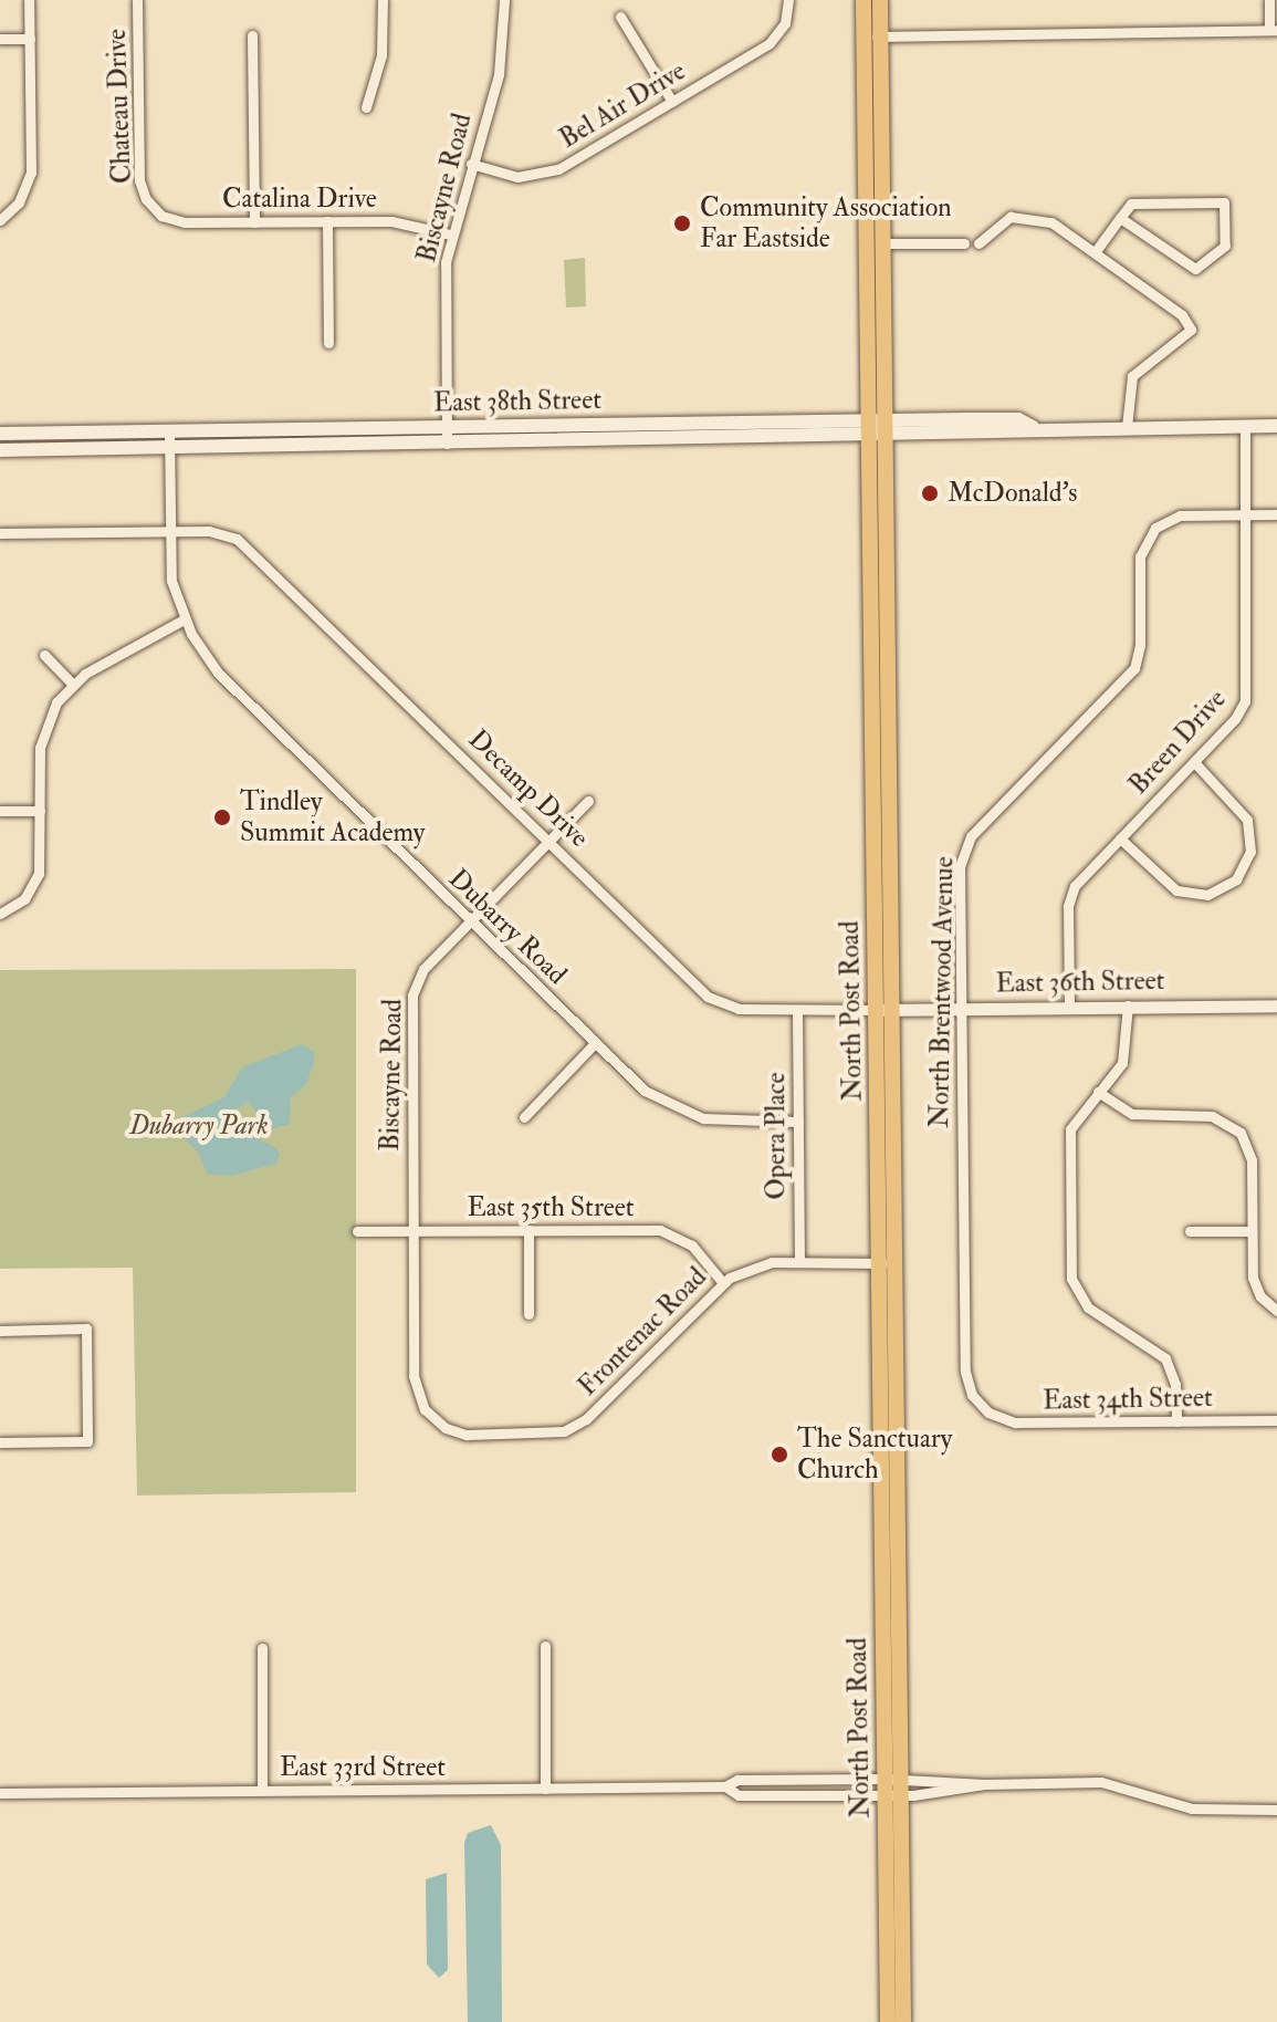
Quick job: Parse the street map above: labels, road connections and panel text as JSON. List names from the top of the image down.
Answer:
{
  "streets": {
    "main road": ["East 38th Street", "North Post Road"],
    "street": [
      "Bel Air Drive",
      "Chateau Drive",
      "Biscayne Road",
      "Catalina Drive",
      "Breen Drive",
      "Decamp Drive",
      "Dubarry Road",
      "East 36th Street",
      "North Brentwood Avenue",
      "Opera Place",
      "East 35th Street",
      "Frontenac Road",
      "East 34th Street",
      "East 33rd Street"
    ]
  },
  "crossings": [
    ["Bel Air Drive", "Biscayne Road"],
    ["Chateau Drive", "Catalina Drive"],
    ["Biscayne Road", "Catalina Drive"],
    ["Biscayne Road", "East 38th Street"],
    ["Biscayne Road", "Decamp Drive"],
    ["Biscayne Road", "Dubarry Road"],
    ["Biscayne Road", "East 35th Street"],
    ["Biscayne Road", "Frontenac Road"],
    ["East 38th Street", "Breen Drive"],
    ["East 38th Street", "Dubarry Road"],
    ["East 38th Street", "North Post Road"],
    ["Breen Drive", "East 36th Street"],
    ["Breen Drive", "North Brentwood Avenue"],
    ["Decamp Drive", "Dubarry Road"],
    ["Decamp Drive", "East 36th Street"],
    ["Decamp Drive", "North Post Road"],
    ["Decamp Drive", "Opera Place"],
    ["Dubarry Road", "Opera Place"],
    ["East 36th Street", "North Brentwood Avenue"],
    ["East 36th Street", "North Post Road"],
    ["North Brentwood Avenue", "East 34th Street"],
    ["North Post Road", "Frontenac Road"],
    ["North Post Road", "East 33rd Street"],
    ["Opera Place", "Frontenac Road"],
    ["East 35th Street", "Frontenac Road"]
  ],
  "parks": ["Dubarry Park"],
  "places": [
    "Community Association Far Eastside",
    "McDonald's",
    "Tindley Summit Academy",
    "The Sanctuary Church"
  ]
}
